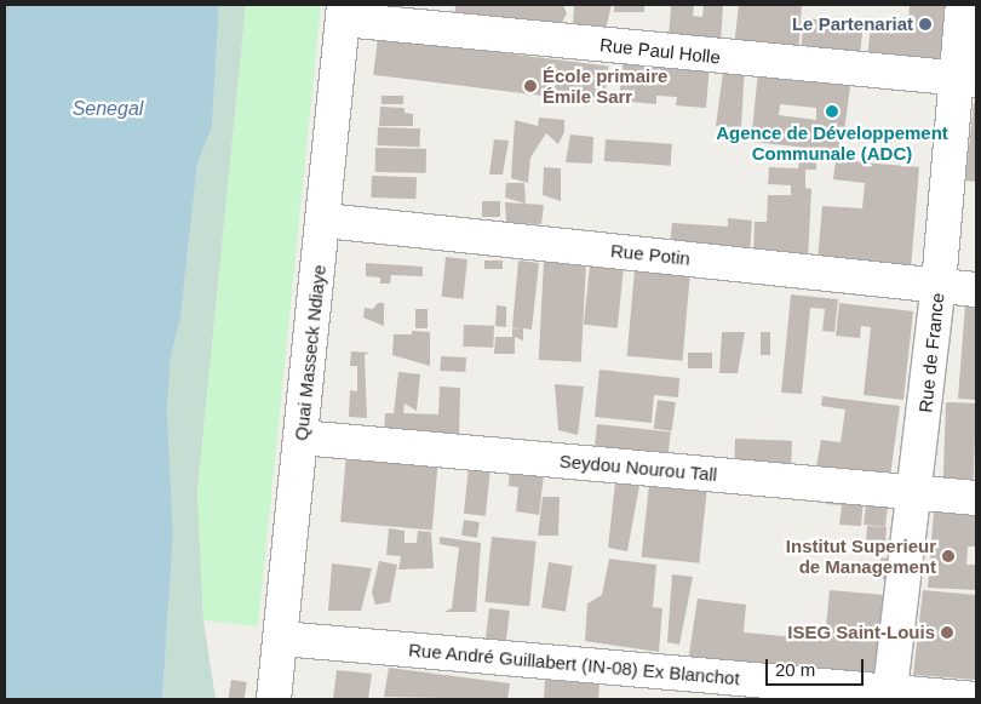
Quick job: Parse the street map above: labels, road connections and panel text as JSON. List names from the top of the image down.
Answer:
{
  "streets": {
    "street": [
      "Rue Paul Holle",
      "Rue Potin",
      "Quai Masseck Ndiaye",
      "Rue de France",
      "Seydou Nourou Tall",
      "Rue André Guillabert (IN-08) Ex Blanchot"
    ]
  },
  "crossings": [
    ["Rue Paul Holle", "Quai Masseck Ndiaye"],
    ["Rue Paul Holle", "Rue de France"],
    ["Rue Potin", "Quai Masseck Ndiaye"],
    ["Rue Potin", "Rue de France"],
    ["Quai Masseck Ndiaye", "Seydou Nourou Tall"],
    ["Quai Masseck Ndiaye", "Rue André Guillabert (IN-08) Ex Blanchot"],
    ["Rue de France", "Seydou Nourou Tall"],
    ["Rue de France", "Rue André Guillabert (IN-08) Ex Blanchot"]
  ],
  "water": ["Senegal"],
  "places": [
    "Le Partenariat",
    "École primaire Émile Sarr",
    "Agence de Développement Communale (ADC)",
    "Institut Superieur de Management",
    "ISEG Saint-Louis"
  ],
  "scale_bar": "20 m"
}
